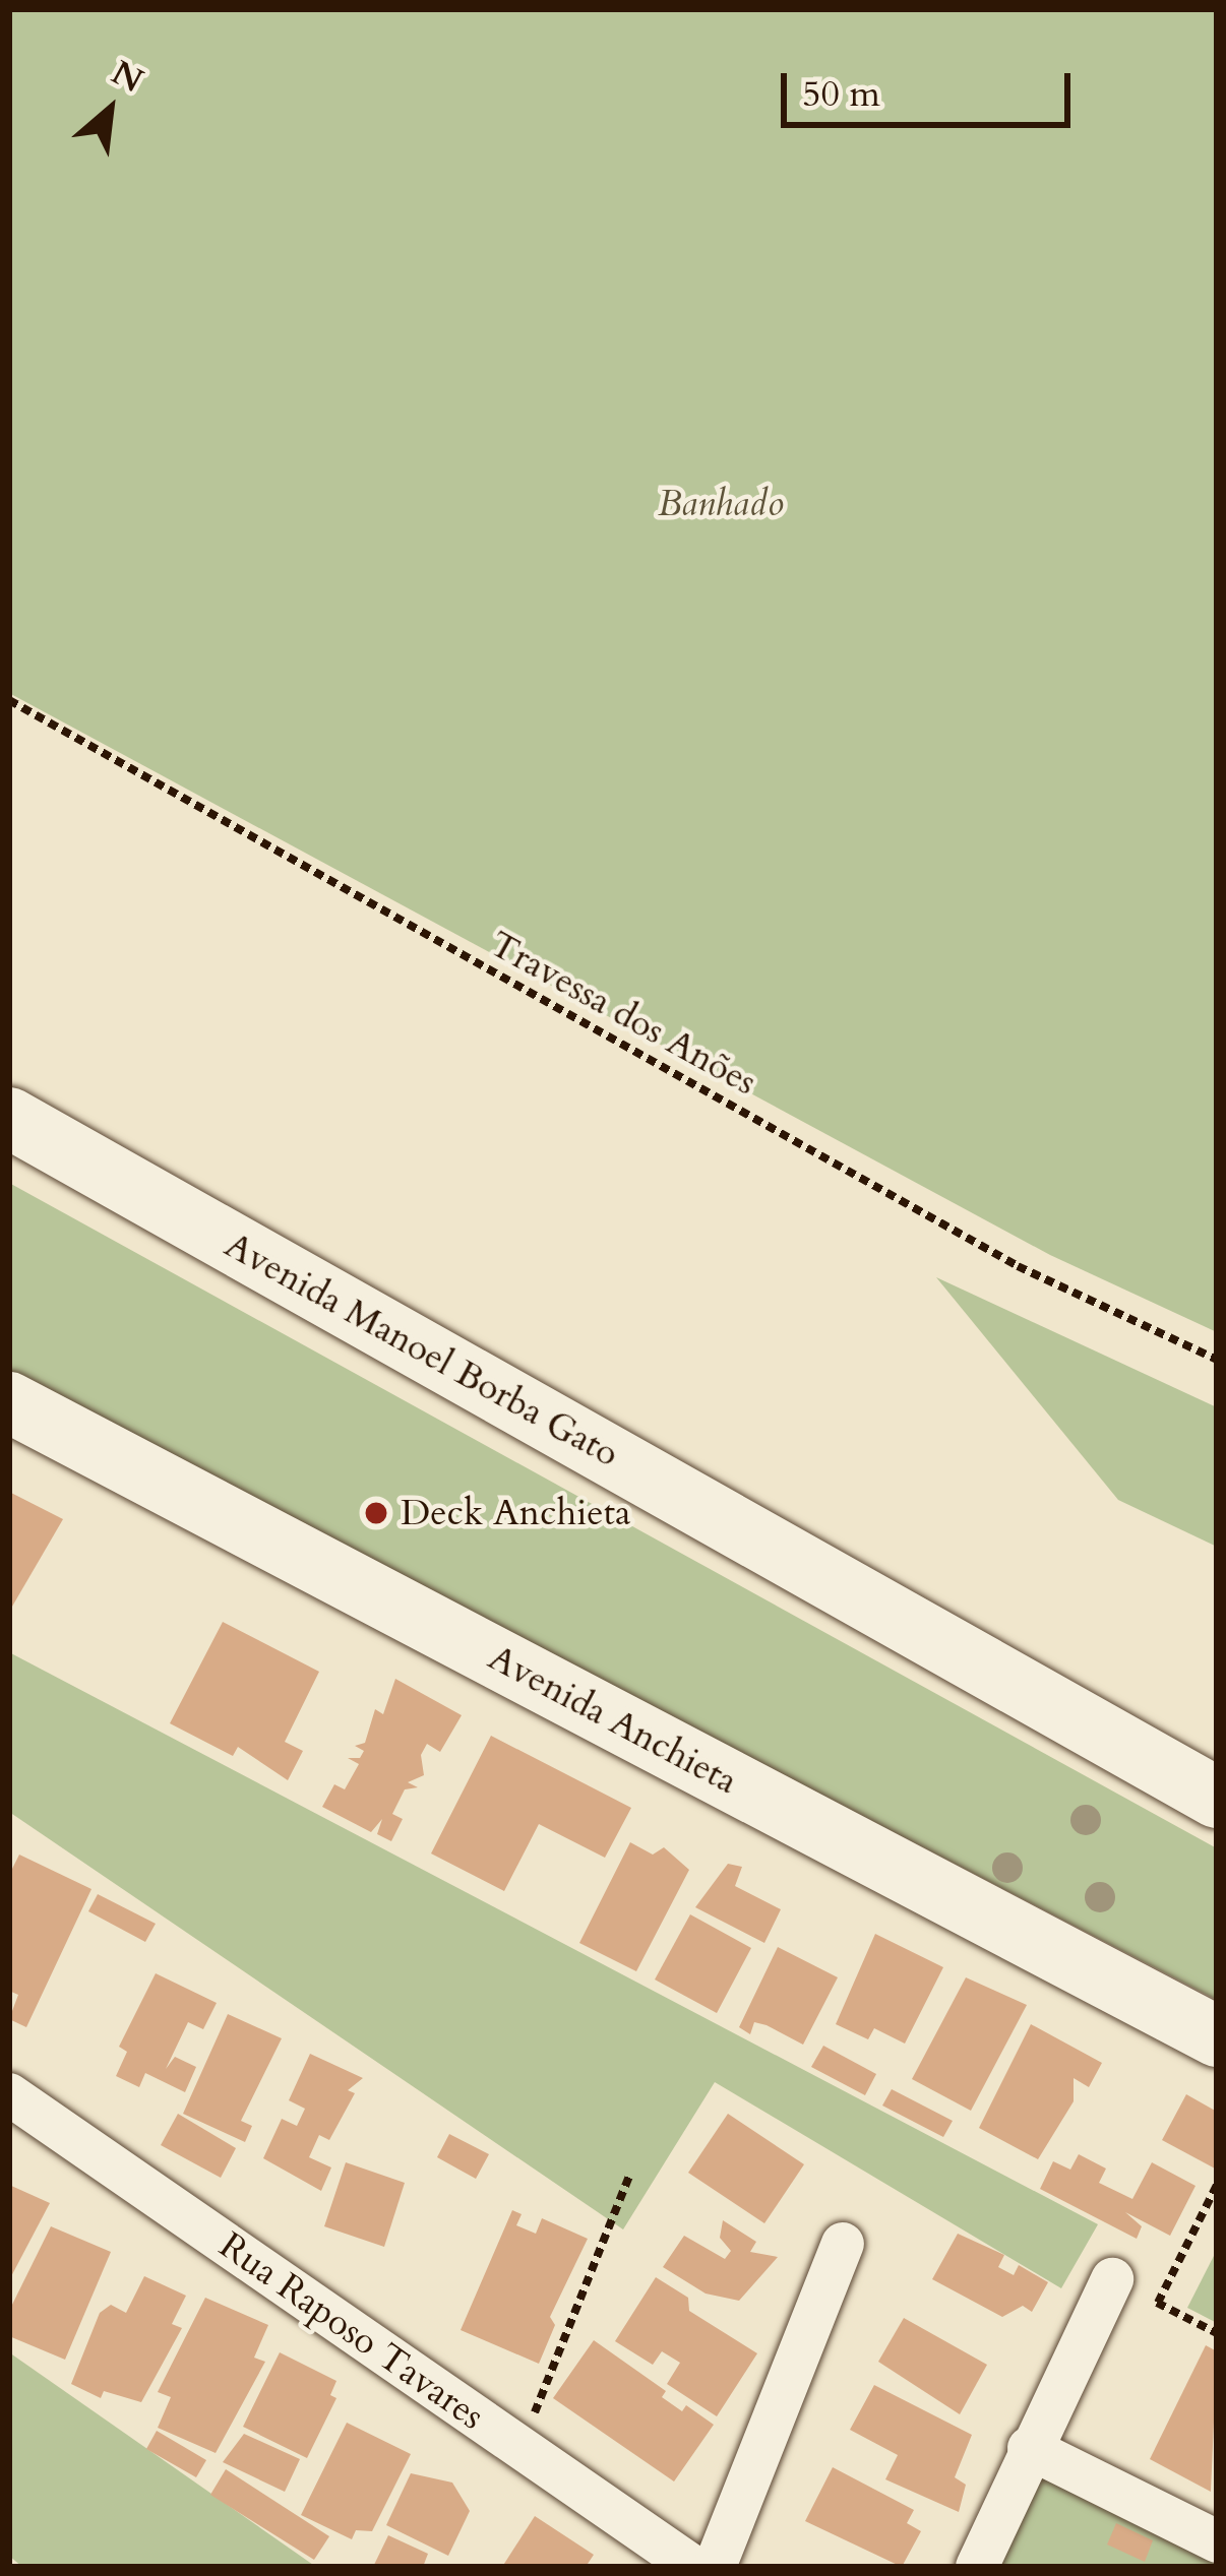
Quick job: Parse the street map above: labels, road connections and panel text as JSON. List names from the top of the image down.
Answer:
{
  "streets": {
    "main road": ["Avenida Manoel Borba Gato", "Avenida Anchieta"],
    "street": ["Rua Raposo Tavares"],
    "path": ["Travessa dos Anões"]
  },
  "parks": ["Banhado"],
  "places": ["Deck Anchieta"],
  "scale_bar": "50 m",
  "north": "top right"
}
